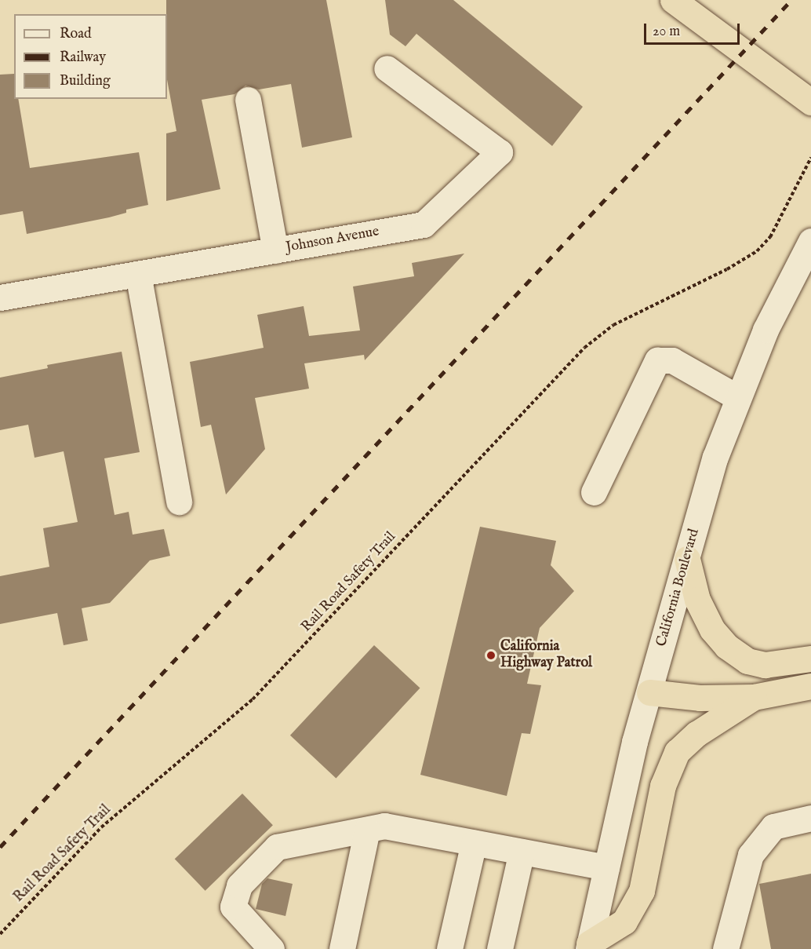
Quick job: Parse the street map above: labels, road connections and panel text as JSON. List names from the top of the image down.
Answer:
{
  "streets": {
    "street": ["Johnson Avenue", "California Boulevard"],
    "path": ["Rail Road Safety Trail"]
  },
  "places": ["California Highway Patrol"],
  "legend": ["Road", "Railway", "Building"],
  "scale_bar": "20 m"
}
